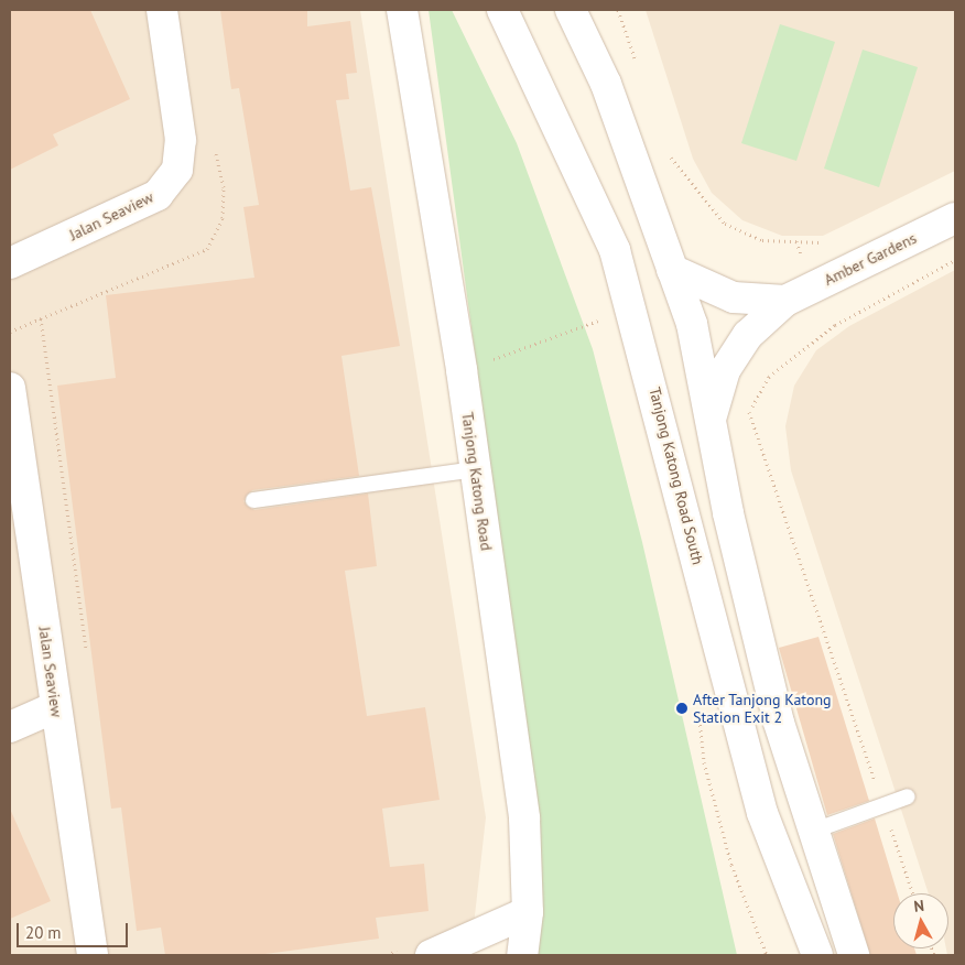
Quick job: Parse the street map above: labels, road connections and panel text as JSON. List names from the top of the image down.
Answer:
{
  "streets": {
    "main road": [
      "Jalan Seaview",
      "Amber Gardens",
      "Tanjong Katong Road South",
      "Tanjong Katong Road"
    ]
  },
  "places": ["After Tanjong Katong Station Exit 2"],
  "scale_bar": "20 m",
  "north": "top"
}
